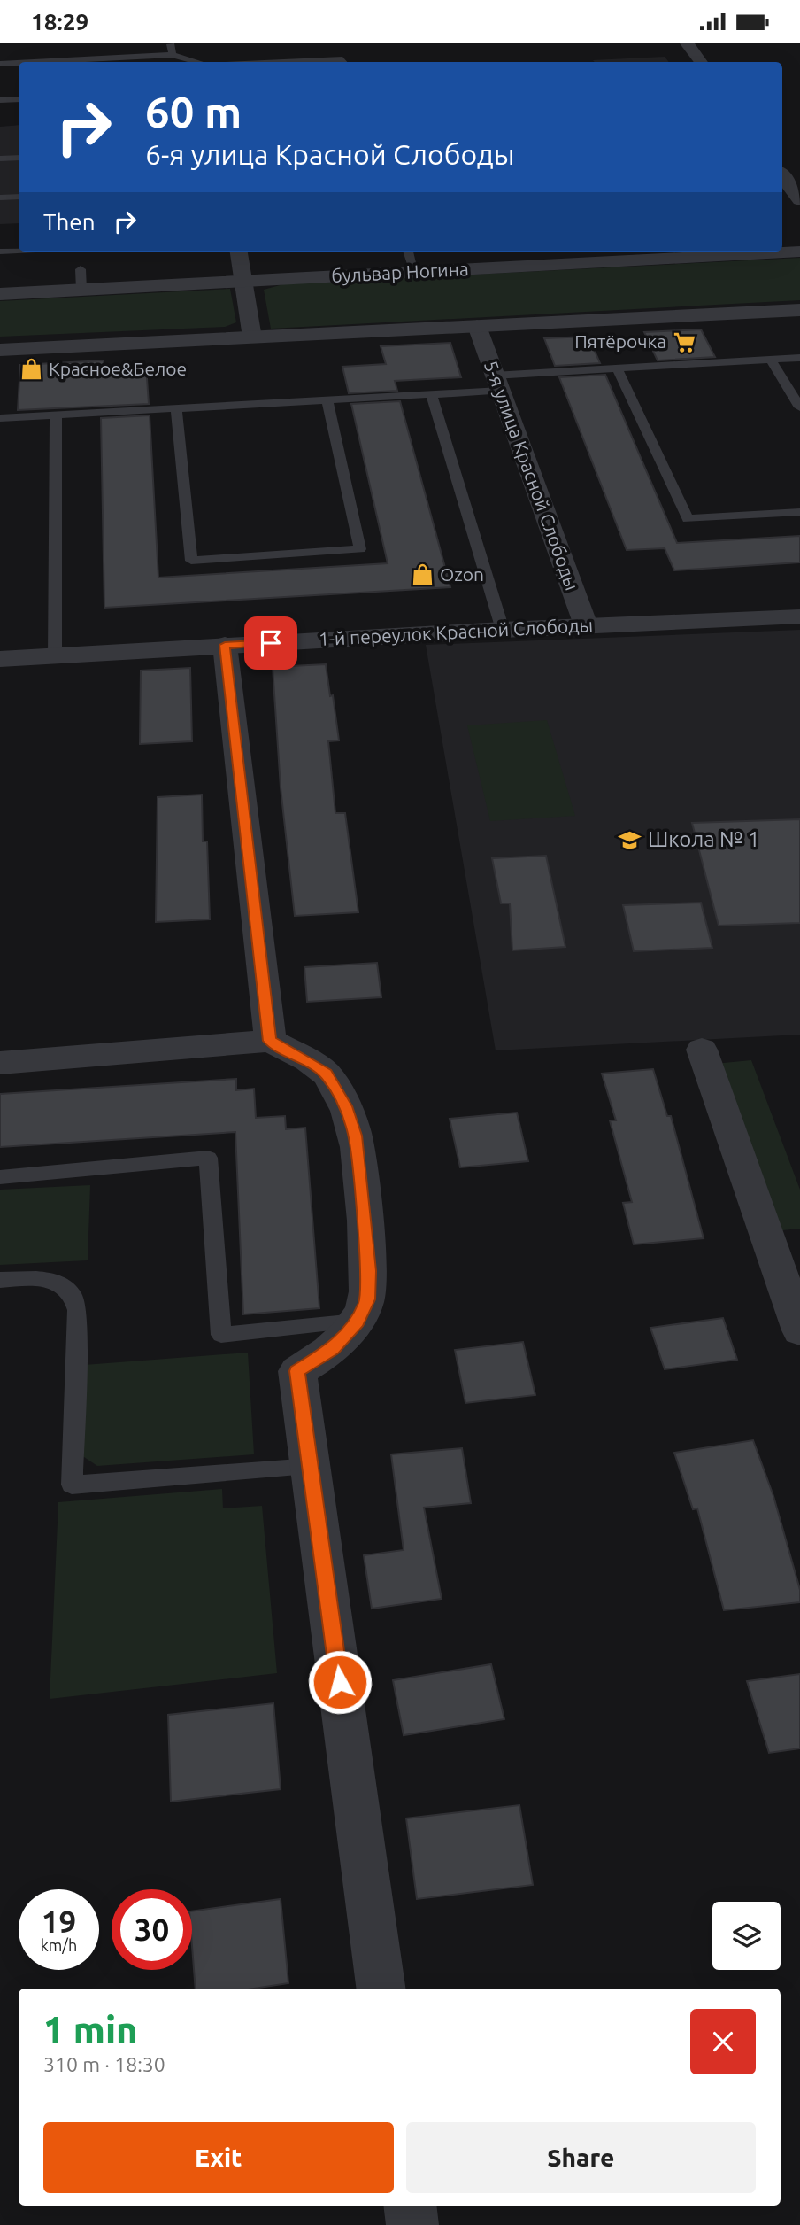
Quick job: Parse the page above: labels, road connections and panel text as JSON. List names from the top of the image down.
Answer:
{
  "streets": {
    "street": ["бульвар Ногина", "5-я улица Красной Слободы", "1-й переулок Красной Слободы"]
  },
  "crossings": [
    ["5-я улица Красной Слободы", "1-й переулок Красной Слободы"]
  ],
  "places": {
    "supermarket": ["Пятёрочка"],
    "shop": ["Красное&Белое", "Ozon"],
    "school or university": ["Школа № 1"]
  },
  "page": {
    "status": "18:29",
    "turn": ["60 m", "6-я улица Красной Слободы"],
    "then": "Then",
    "speed": "19 km/h",
    "limit": "30",
    "heading": ["1 min", "310 m · 18:30"],
    "buttons": ["Exit", "Share"]
  }
}
